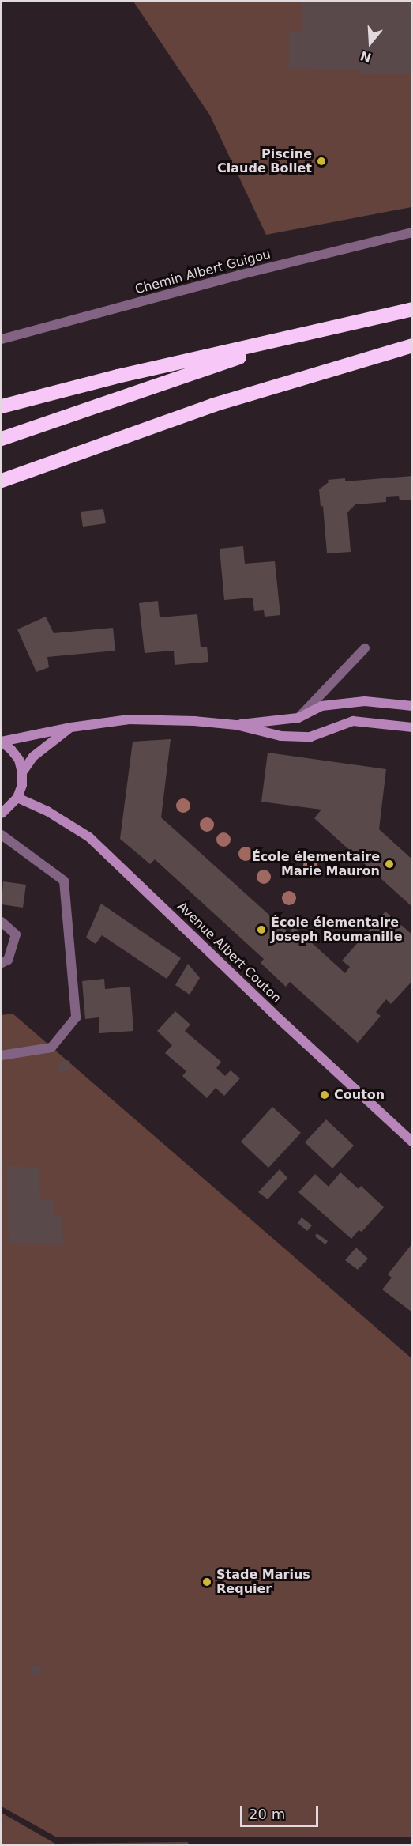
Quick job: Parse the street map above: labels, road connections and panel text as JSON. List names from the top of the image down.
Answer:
{
  "streets": {
    "street": ["Chemin Albert Guigou", "Avenue Albert Couton"]
  },
  "places": [
    "Piscine Claude Bollet",
    "École élementaire Marie Mauron",
    "École élementaire Joseph Roumanille",
    "Couton",
    "Stade Marius Requier"
  ],
  "scale_bar": "20 m",
  "north": "bottom"
}
